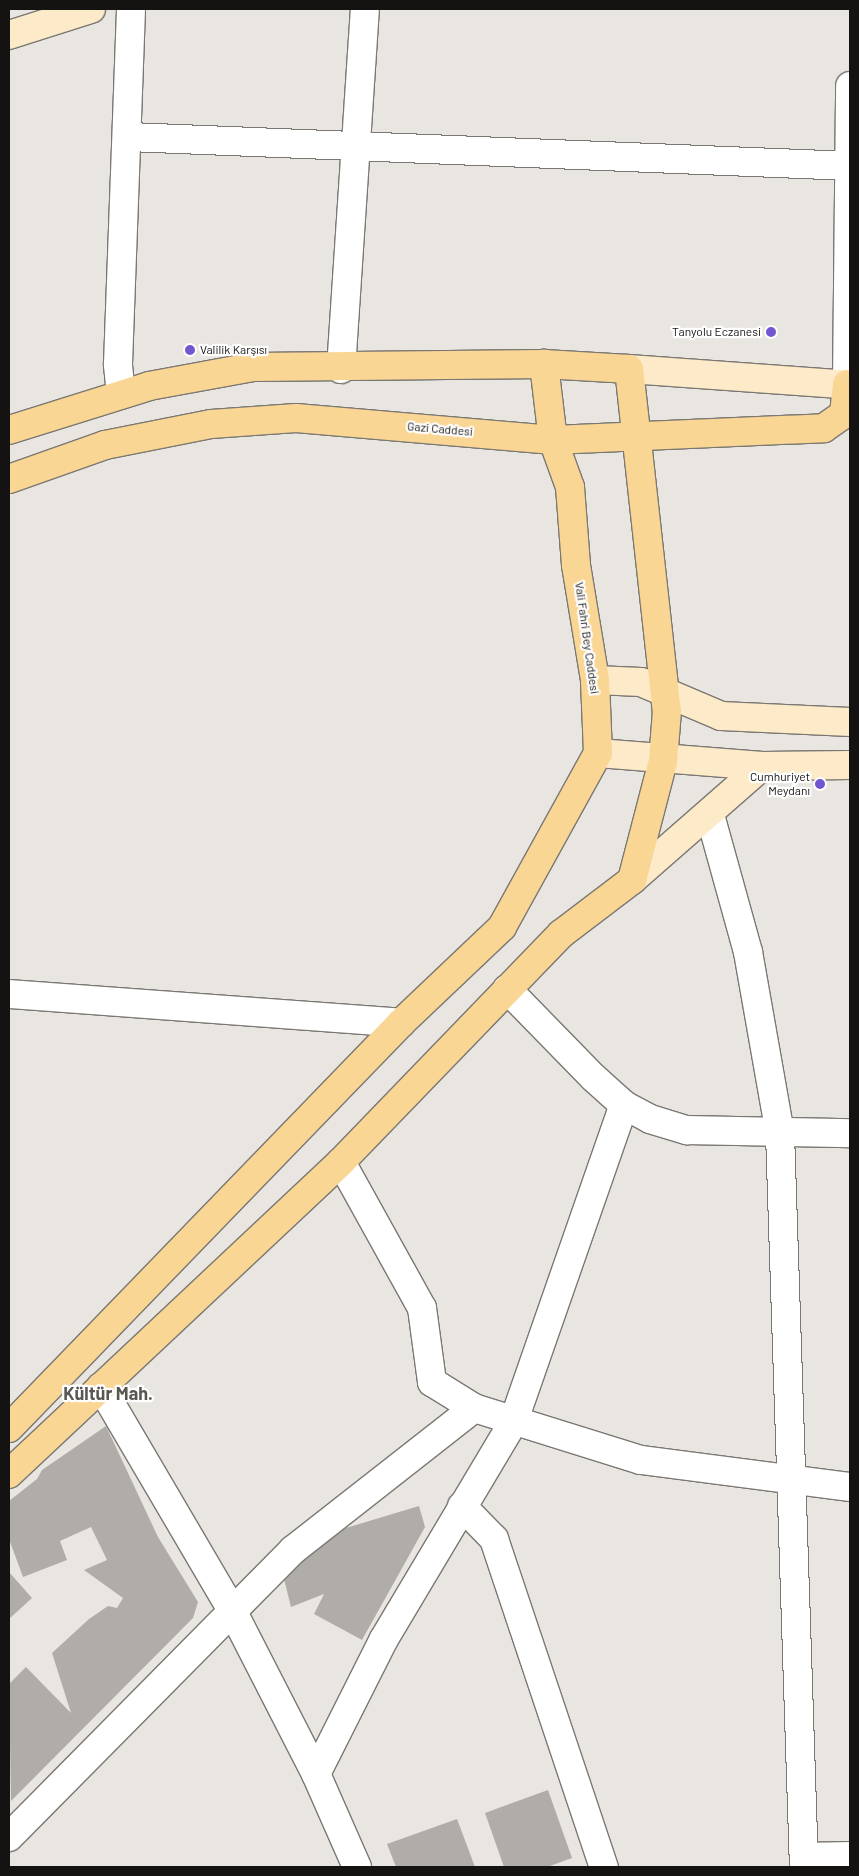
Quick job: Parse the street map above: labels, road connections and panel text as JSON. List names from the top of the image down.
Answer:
{
  "streets": {
    "main road": ["Gazi Caddesi", "Vali Fahri Bey Caddesi"]
  },
  "crossings": [
    ["Gazi Caddesi", "Vali Fahri Bey Caddesi"]
  ],
  "districts": ["Kültür Mah."],
  "places": ["Tanyolu Eczanesi", "Valilik Karşısı", "Cumhuriyet Meydanı"]
}
